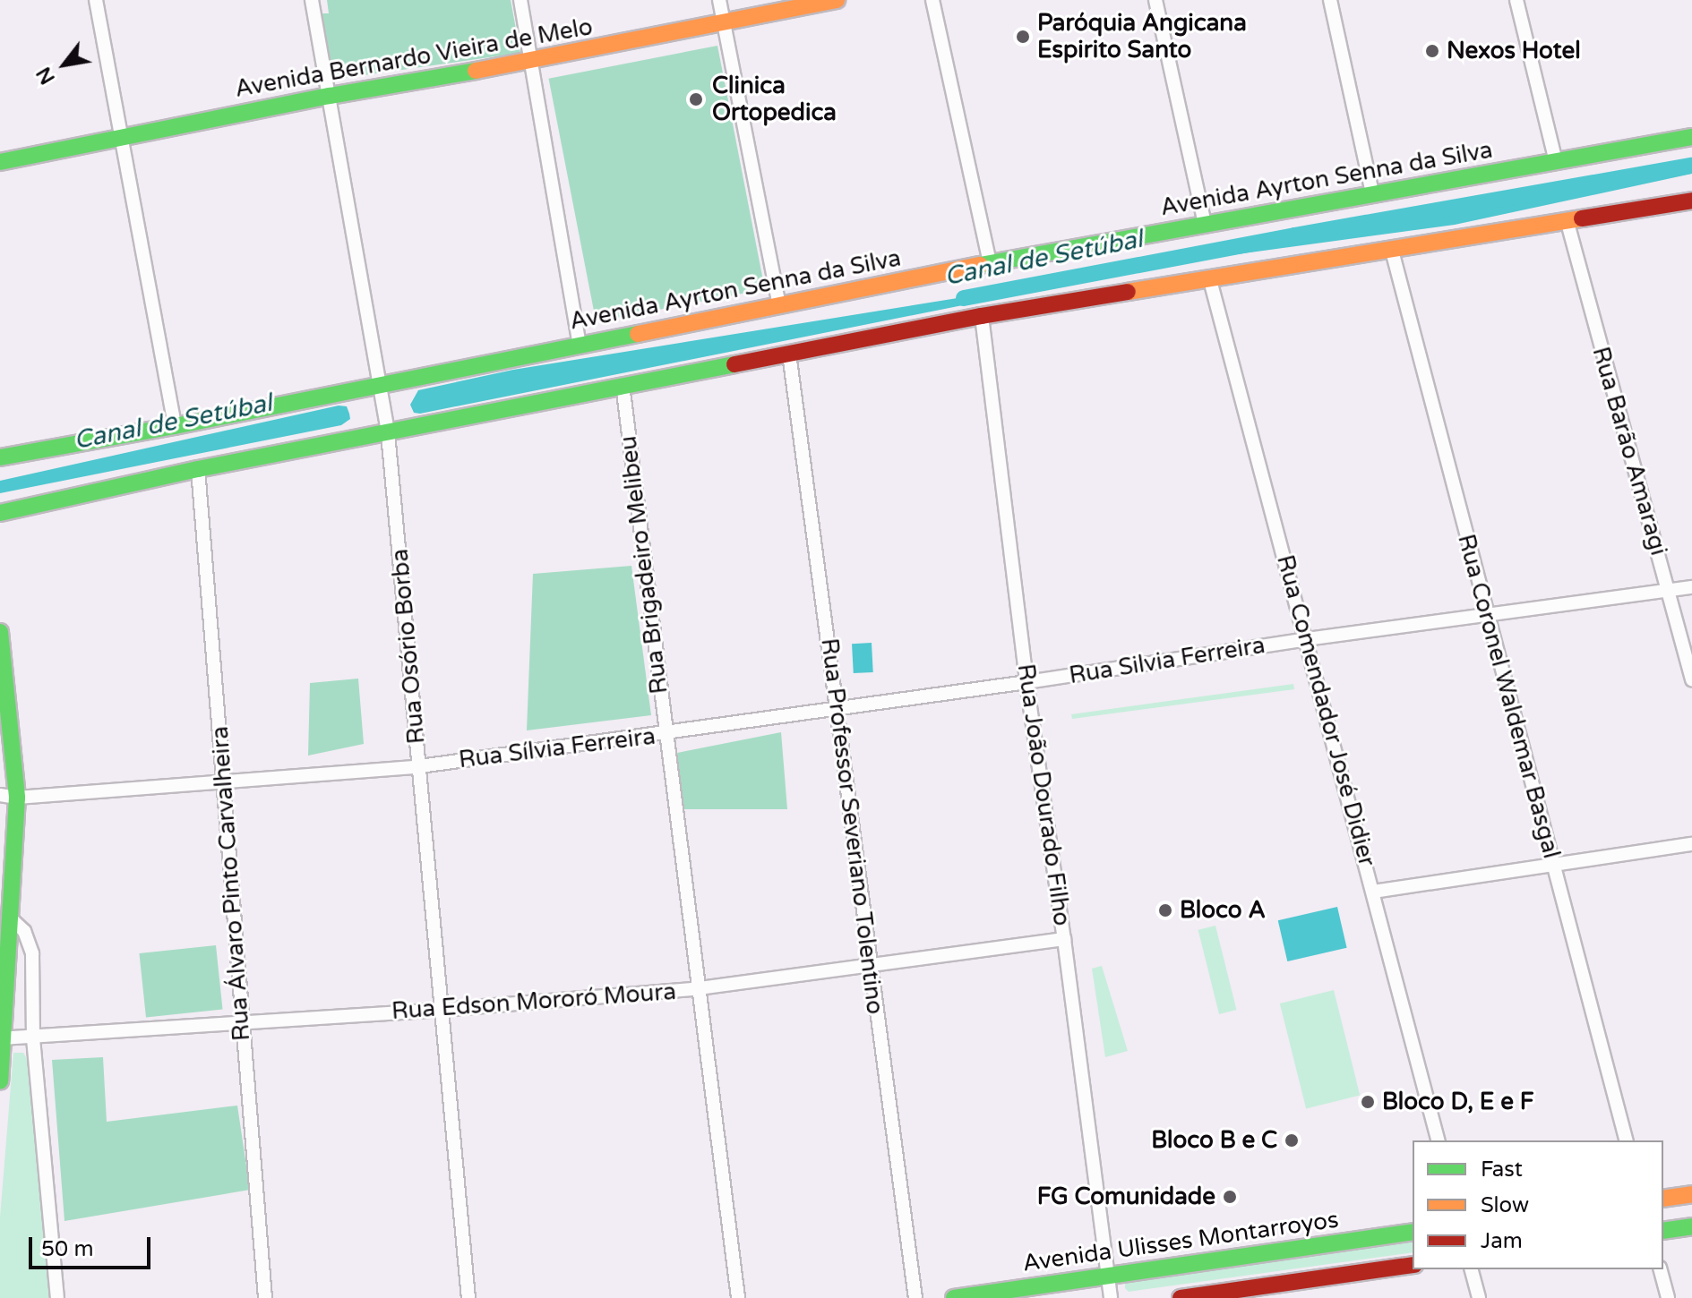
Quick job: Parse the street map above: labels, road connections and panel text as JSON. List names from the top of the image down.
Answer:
{
  "streets": {
    "main road": ["Avenida Bernardo Vieira de Melo", "Avenida Ayrton Senna da Silva", "Avenida Ulisses Montarroyos"],
    "street": [
      "Rua Barão Amaragi",
      "Rua Brigadeiro Melibeu",
      "Rua Osório Borba",
      "Rua Silvia Ferreira",
      "Rua Coronel Waldemar Basgal",
      "Rua Comendador José Didier",
      "Rua Sílvia Ferreira",
      "Rua João Dourado Filho",
      "Rua Professor Severiano Tolentino",
      "Rua Álvaro Pinto Carvalheira",
      "Rua Edson Mororó Moura"
    ]
  },
  "crossings": [
    ["Avenida Bernardo Vieira de Melo", "Rua Osório Borba"],
    ["Avenida Ayrton Senna da Silva", "Rua Osório Borba"],
    ["Rua Barão Amaragi", "Rua Silvia Ferreira"],
    ["Rua Brigadeiro Melibeu", "Rua Sílvia Ferreira"],
    ["Rua Brigadeiro Melibeu", "Rua Edson Mororó Moura"],
    ["Rua Osório Borba", "Rua Sílvia Ferreira"],
    ["Rua Osório Borba", "Rua Edson Mororó Moura"],
    ["Rua Silvia Ferreira", "Rua Coronel Waldemar Basgal"],
    ["Rua Silvia Ferreira", "Rua Comendador José Didier"],
    ["Rua Silvia Ferreira", "Rua Sílvia Ferreira"],
    ["Rua Silvia Ferreira", "Rua João Dourado Filho"],
    ["Rua Sílvia Ferreira", "Rua João Dourado Filho"],
    ["Rua Sílvia Ferreira", "Rua Professor Severiano Tolentino"],
    ["Rua Sílvia Ferreira", "Rua Álvaro Pinto Carvalheira"],
    ["Rua João Dourado Filho", "Rua Edson Mororó Moura"],
    ["Rua João Dourado Filho", "Avenida Ulisses Montarroyos"],
    ["Rua Professor Severiano Tolentino", "Rua Edson Mororó Moura"],
    ["Rua Álvaro Pinto Carvalheira", "Rua Edson Mororó Moura"]
  ],
  "water": ["Canal de Setúbal"],
  "places": [
    "Paróquia Angicana Espirito Santo",
    "Nexos Hotel",
    "Clinica Ortopedica",
    "Bloco A",
    "Bloco D, E e F",
    "Bloco B e C",
    "FG Comunidade"
  ],
  "legend": ["Fast", "Slow", "Jam"],
  "scale_bar": "50 m",
  "north": "bottom left"
}
